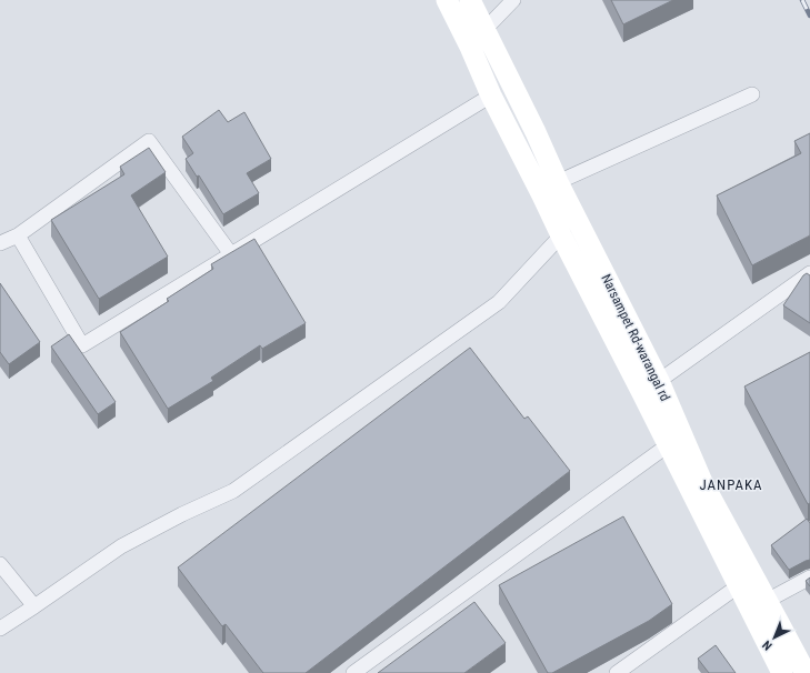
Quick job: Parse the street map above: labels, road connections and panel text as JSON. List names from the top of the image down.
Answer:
{
  "streets": {
    "main road": ["Narsampet Rd-warangal rd"]
  },
  "districts": ["JANPAKA"],
  "north": "bottom left"
}
